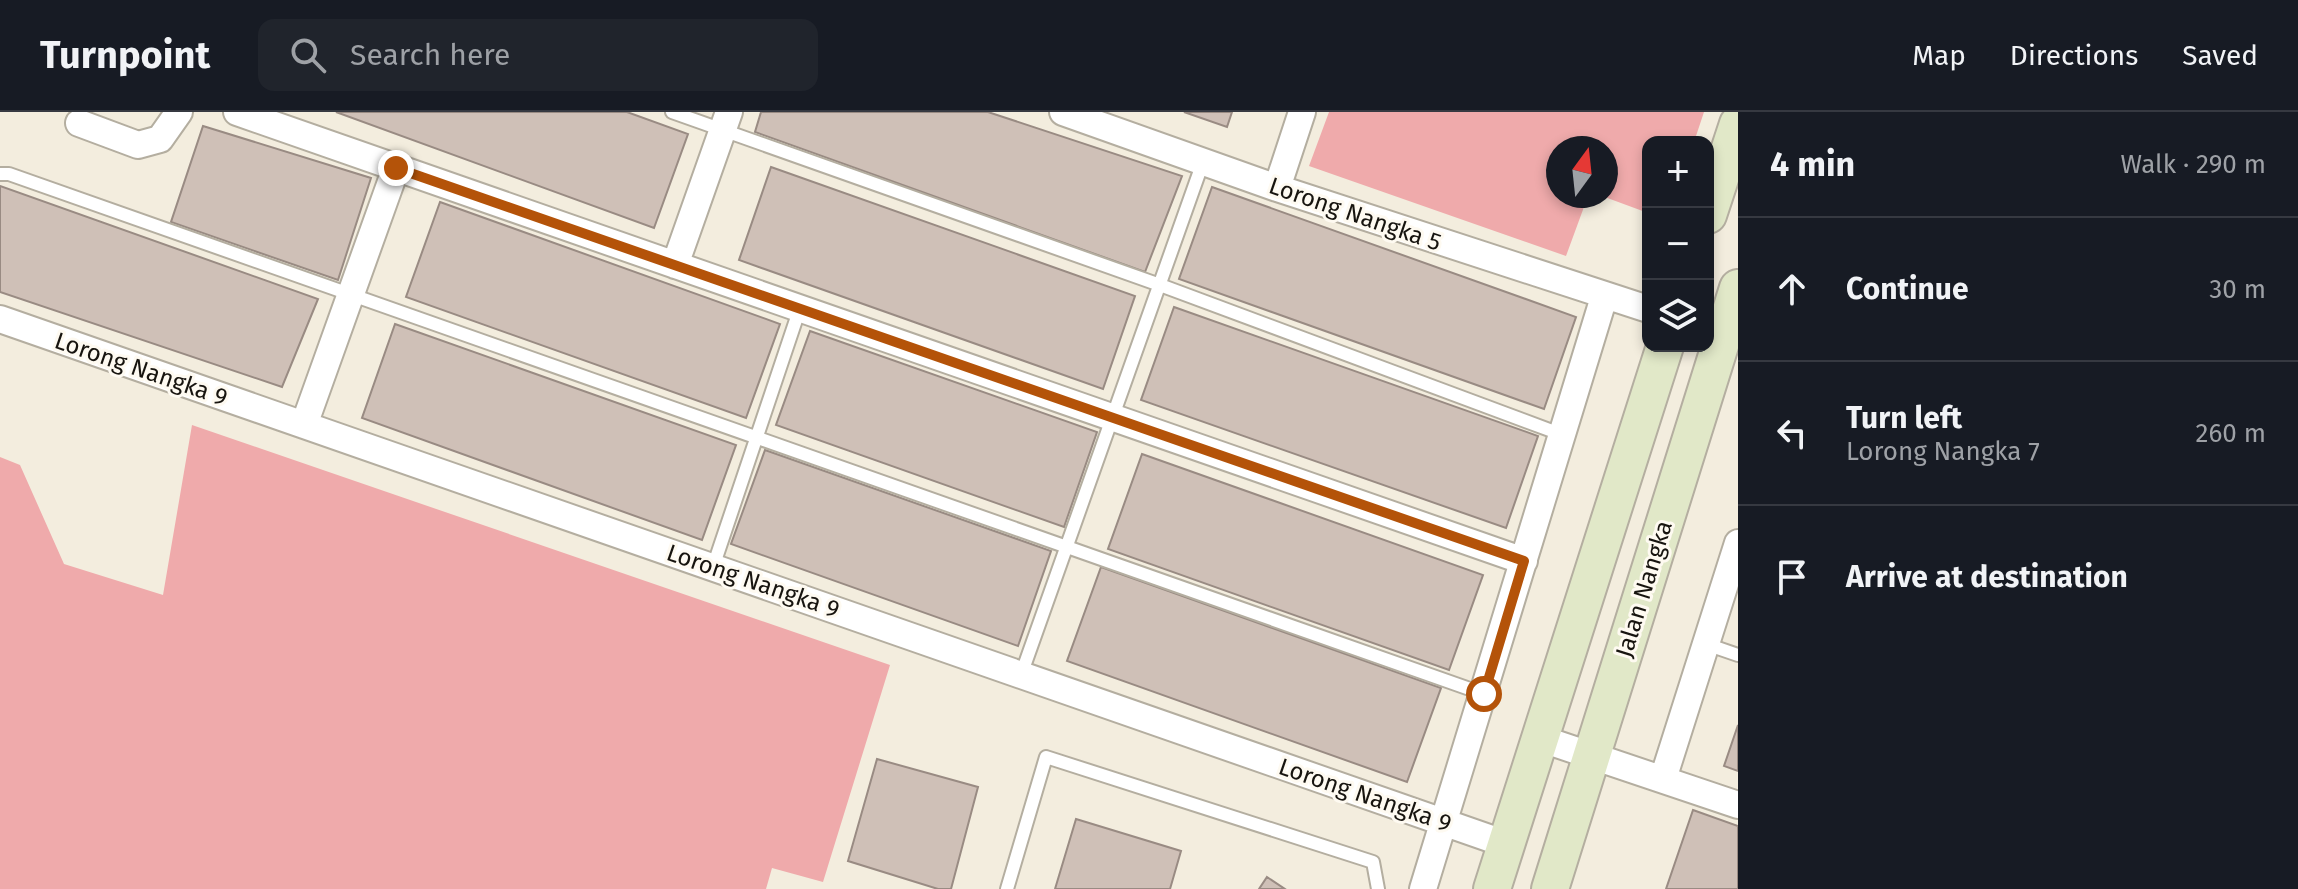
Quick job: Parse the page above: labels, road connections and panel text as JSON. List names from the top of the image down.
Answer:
{
  "streets": {
    "street": ["Lorong Nangka 5", "Lorong Nangka 9", "Jalan Nangka"]
  },
  "north": "top",
  "page": {
    "header": "Turnpoint",
    "search": "Search here",
    "nav": ["Map", "Directions", "Saved"],
    "heading": ["4 min", "Walk · 290 m"],
    "map_buttons": ["+", "−"],
    "list": [
      ["Continue", "30 m"],
      ["Turn left", "Lorong Nangka 7", "260 m"],
      "Arrive at destination"
    ]
  }
}
